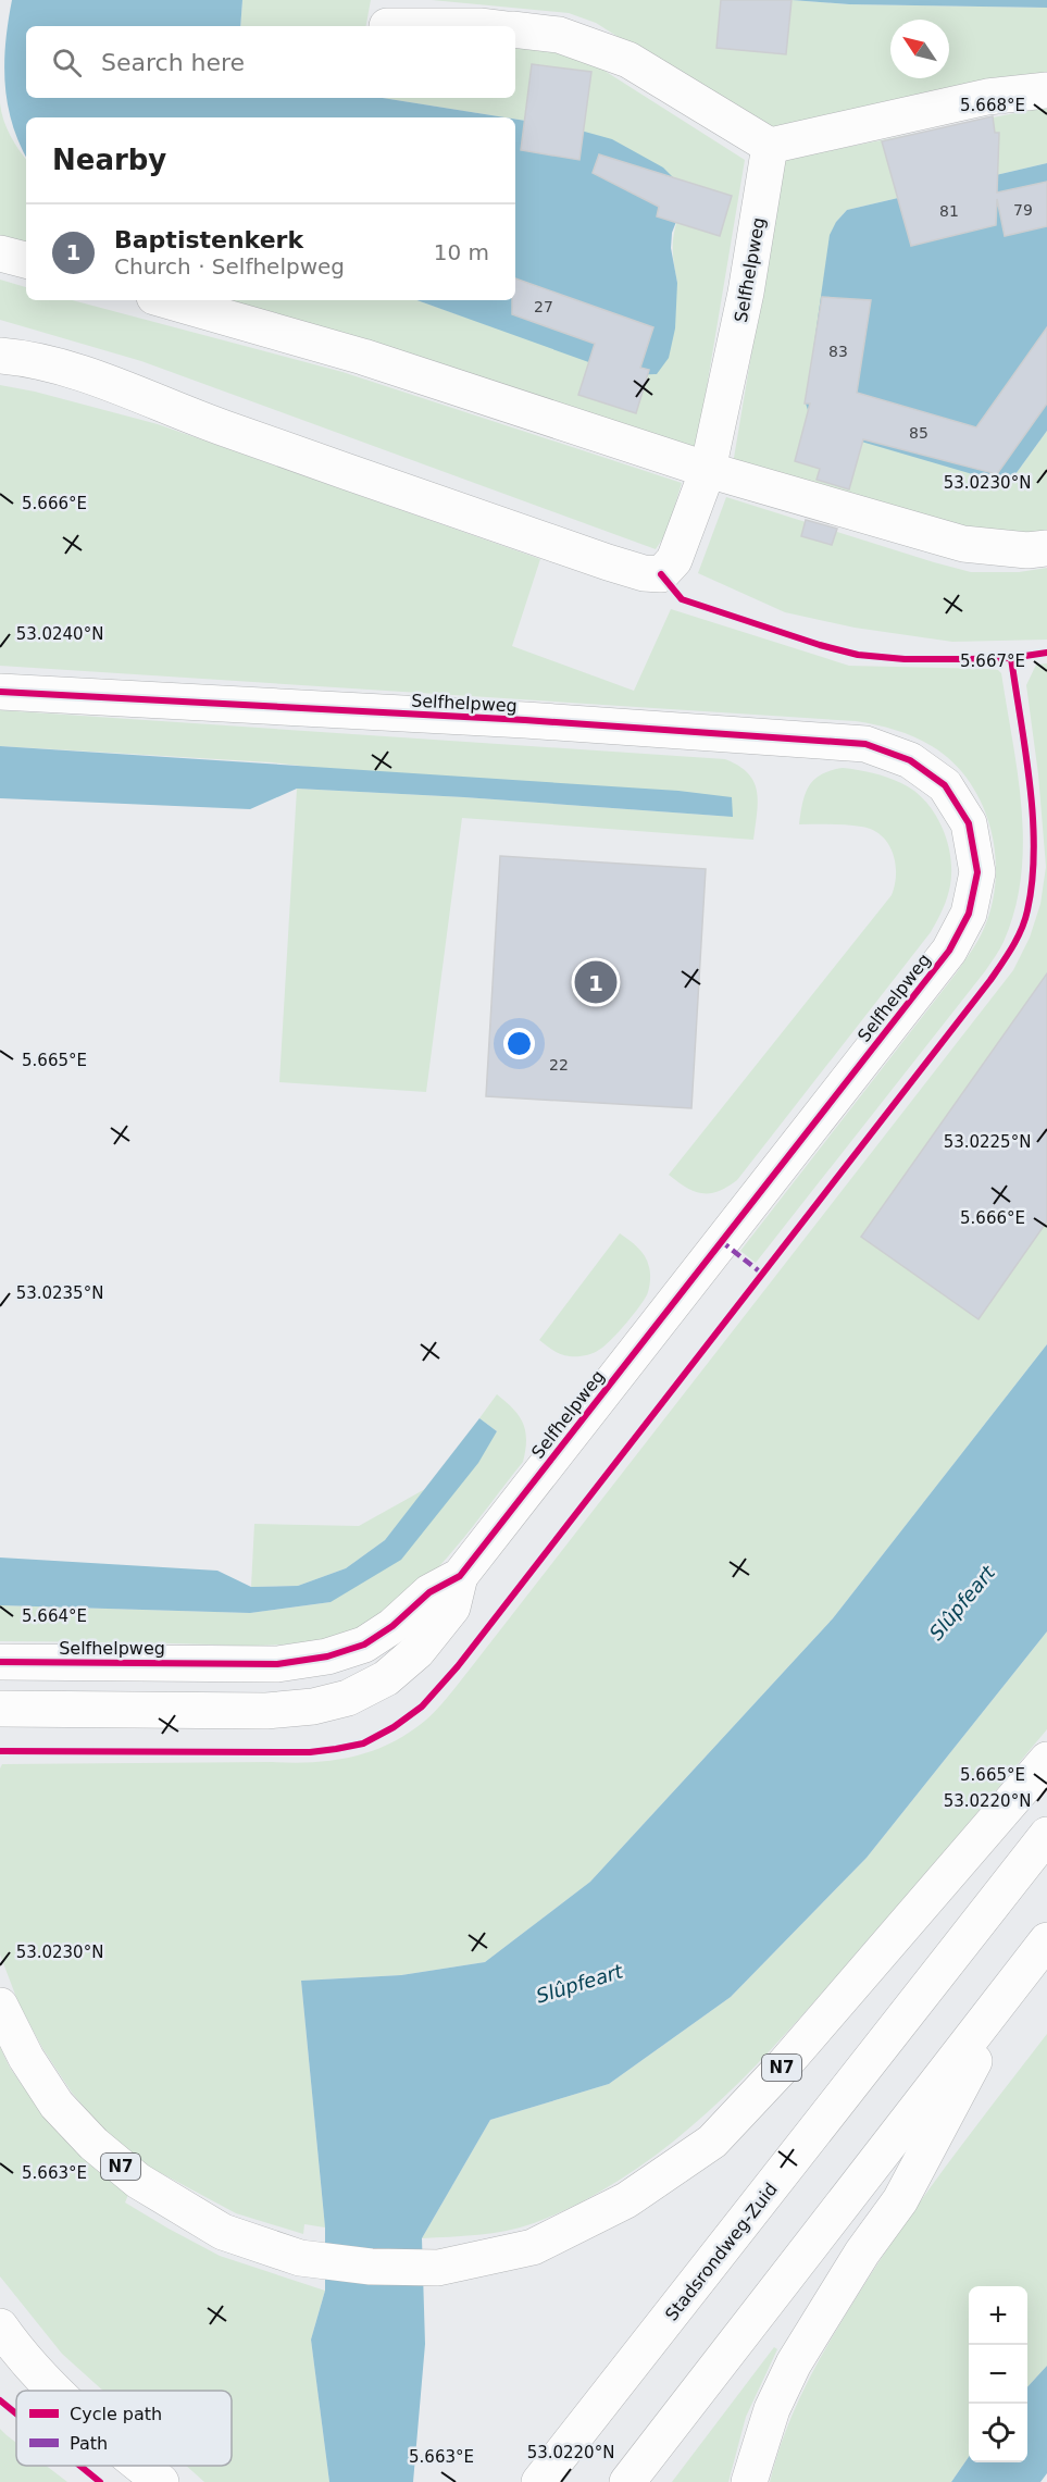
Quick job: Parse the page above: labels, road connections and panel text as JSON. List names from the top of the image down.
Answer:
{
  "streets": {
    "main road": ["Selfhelpweg", "N7", "Stadsrondweg-Zuid"]
  },
  "water": ["Slûpfeart"],
  "house_numbers": [
    "79",
    "81",
    "27",
    "83",
    "85",
    "22"
  ],
  "legend": ["Cycle path", "Path"],
  "north": "top left",
  "page": {
    "search": "Search here",
    "heading": "Nearby",
    "list": [
      {
        "mark": "1",
        "name": "Baptistenkerk",
        "note": "Church · Selfhelpweg",
        "value": "10 m"
      }
    ],
    "pins": "1",
    "map_buttons": ["+", "−"]
  },
  "coordinates": [
    "5.668°E",
    "53.0230°N",
    "5.666°E",
    "53.0240°N",
    "5.667°E",
    "5.665°E",
    "53.0225°N",
    "53.0235°N",
    "5.664°E",
    "53.0220°N",
    "5.663°E"
  ]
}
